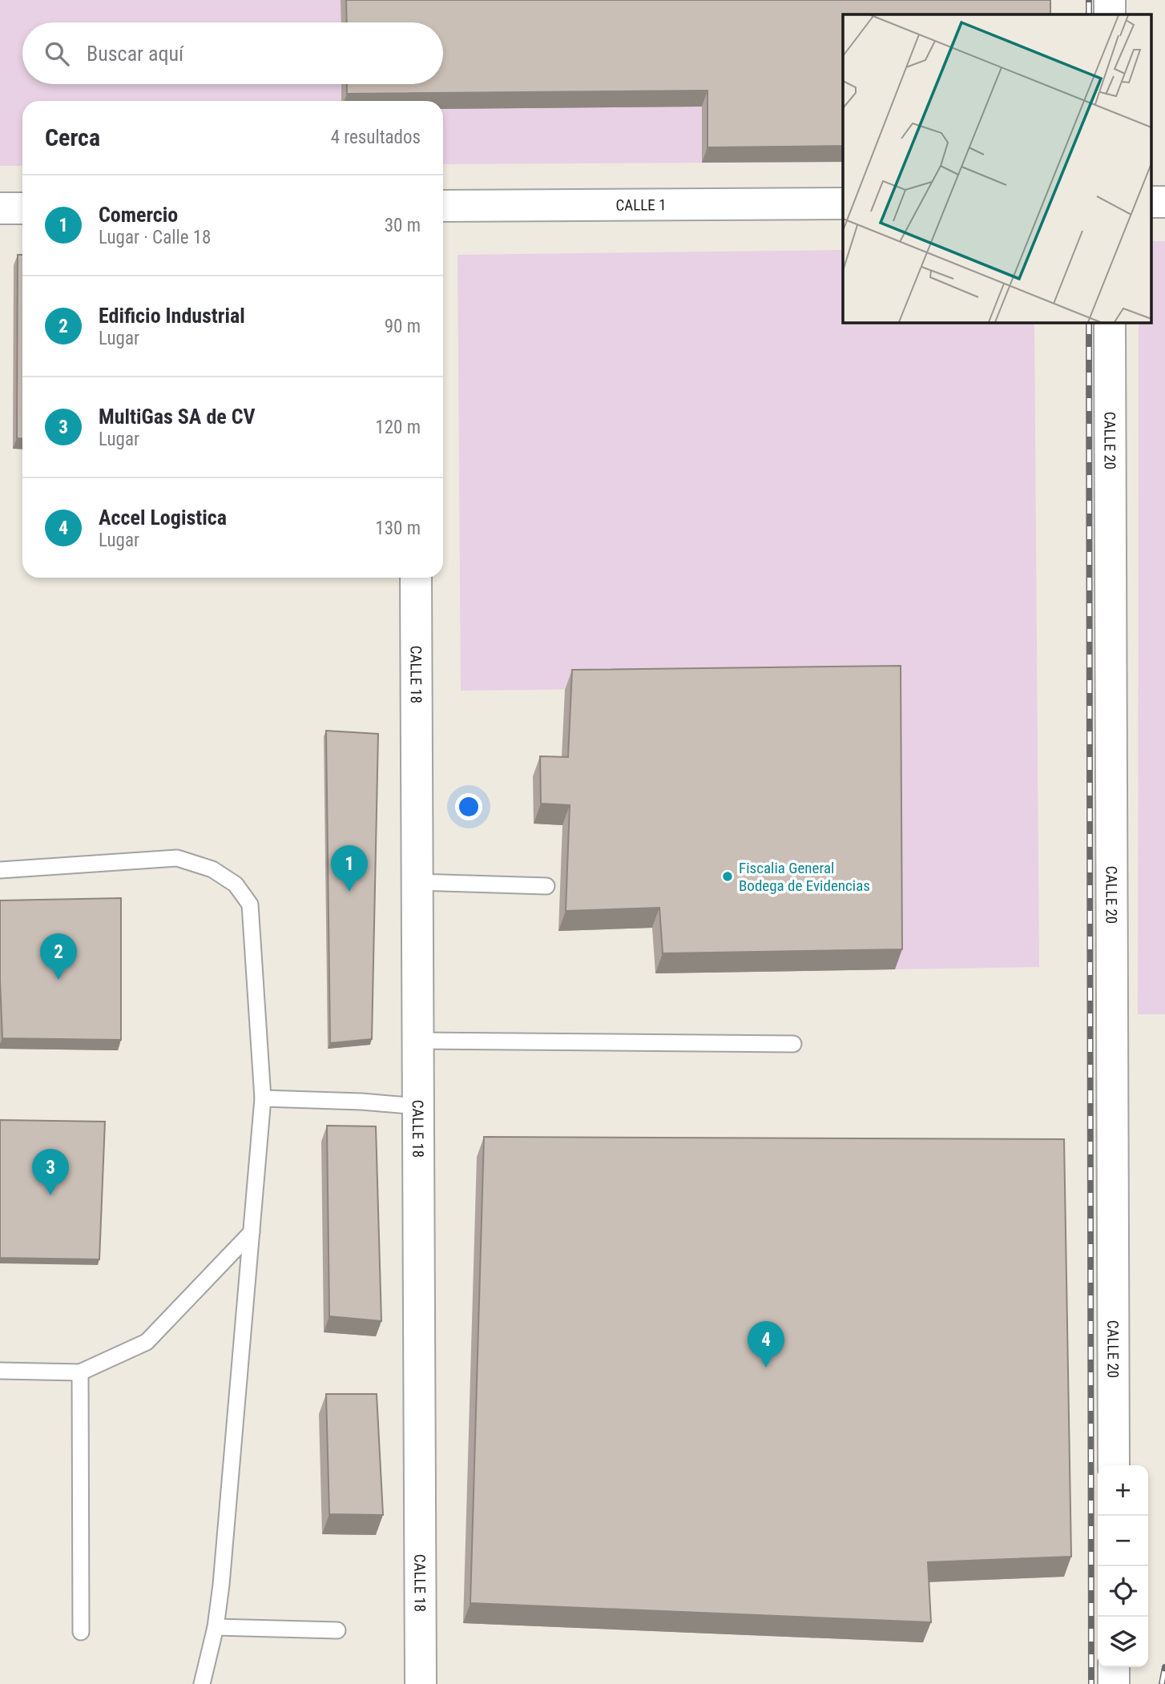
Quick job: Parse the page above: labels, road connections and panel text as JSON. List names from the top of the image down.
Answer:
{
  "streets": {
    "street": ["CALLE 1", "CALLE 20", "CALLE 18"]
  },
  "places": ["Fiscalia General Bodega de Evidencias"],
  "page": {
    "search": "Buscar aquí",
    "heading": ["Cerca", "4 resultados"],
    "list": [
      {
        "mark": "1",
        "name": "Comercio",
        "note": "Lugar · Calle 18",
        "value": "30 m"
      },
      {
        "mark": "2",
        "name": "Edificio Industrial",
        "note": "Lugar",
        "value": "90 m"
      },
      {
        "mark": "3",
        "name": "MultiGas SA de CV",
        "note": "Lugar",
        "value": "120 m"
      },
      {
        "mark": "4",
        "name": "Accel Logistica",
        "note": "Lugar",
        "value": "130 m"
      }
    ],
    "pins": [
      "1",
      "2",
      "3",
      "4"
    ],
    "map_buttons": ["+", "−"]
  }
}
